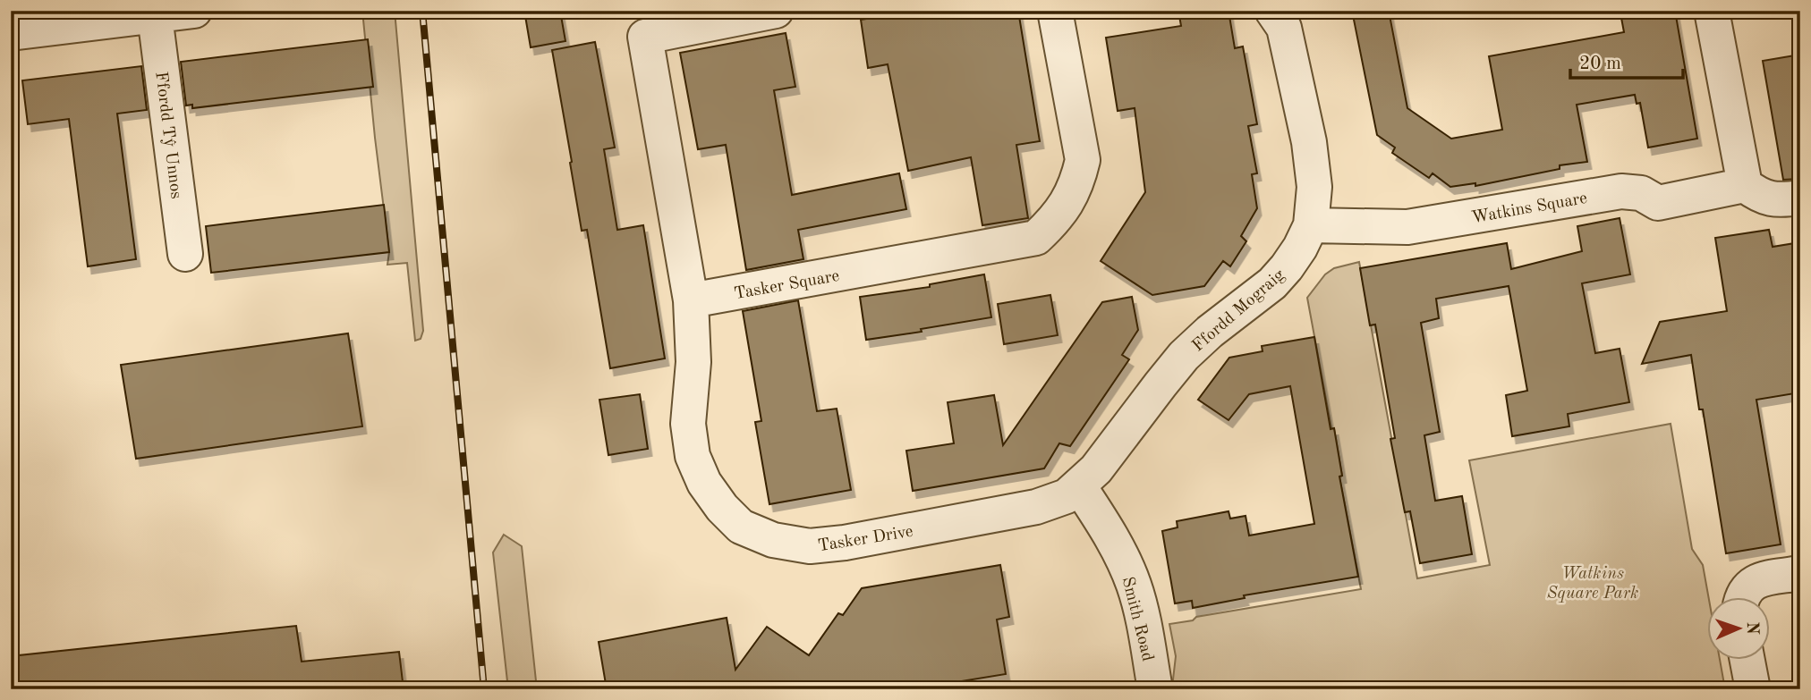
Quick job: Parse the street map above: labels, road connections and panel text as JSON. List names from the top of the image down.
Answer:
{
  "streets": {
    "street": [
      "Ffordd Tŷ Unnos",
      "Watkins Square",
      "Tasker Square",
      "Ffordd Mograig",
      "Tasker Drive",
      "Smith Road"
    ]
  },
  "crossings": [
    ["Watkins Square", "Ffordd Mograig"],
    ["Tasker Square", "Tasker Drive"],
    ["Ffordd Mograig", "Tasker Drive"],
    ["Ffordd Mograig", "Smith Road"],
    ["Tasker Drive", "Smith Road"]
  ],
  "parks": ["Watkins Square Park"],
  "scale_bar": "20 m",
  "north": "right"
}
